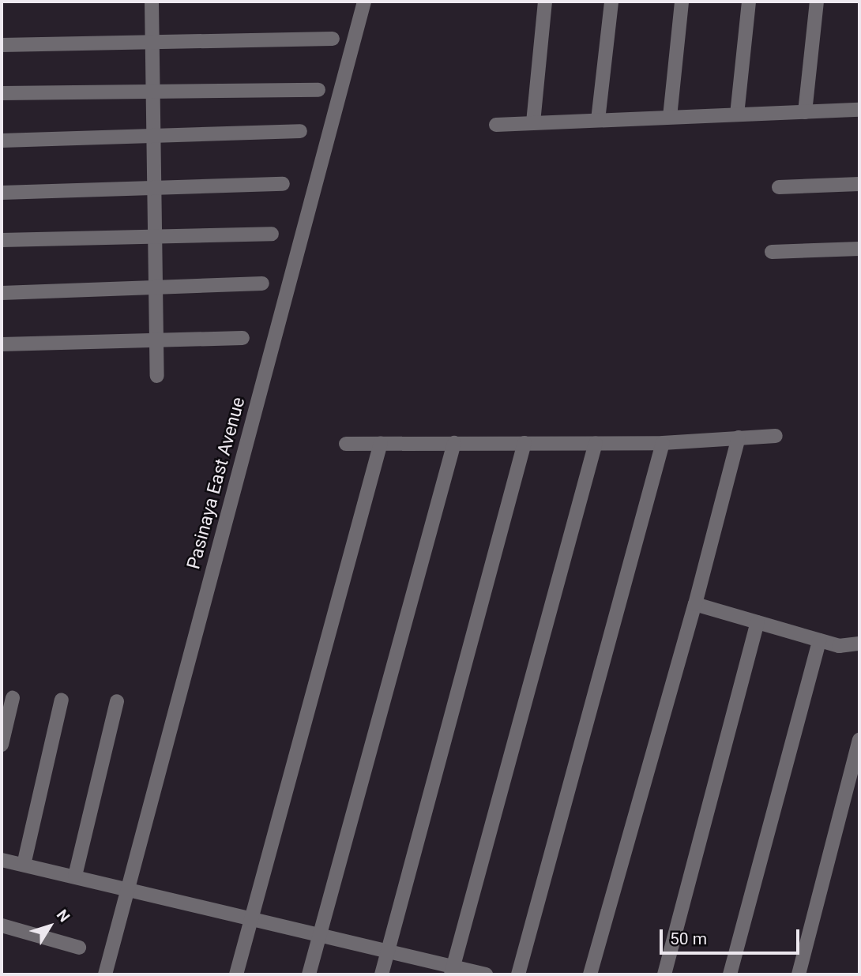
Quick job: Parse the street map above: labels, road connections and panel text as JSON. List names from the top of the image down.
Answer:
{
  "streets": {
    "street": ["Pasinaya East Avenue"]
  },
  "scale_bar": "50 m",
  "north": "top right"
}
